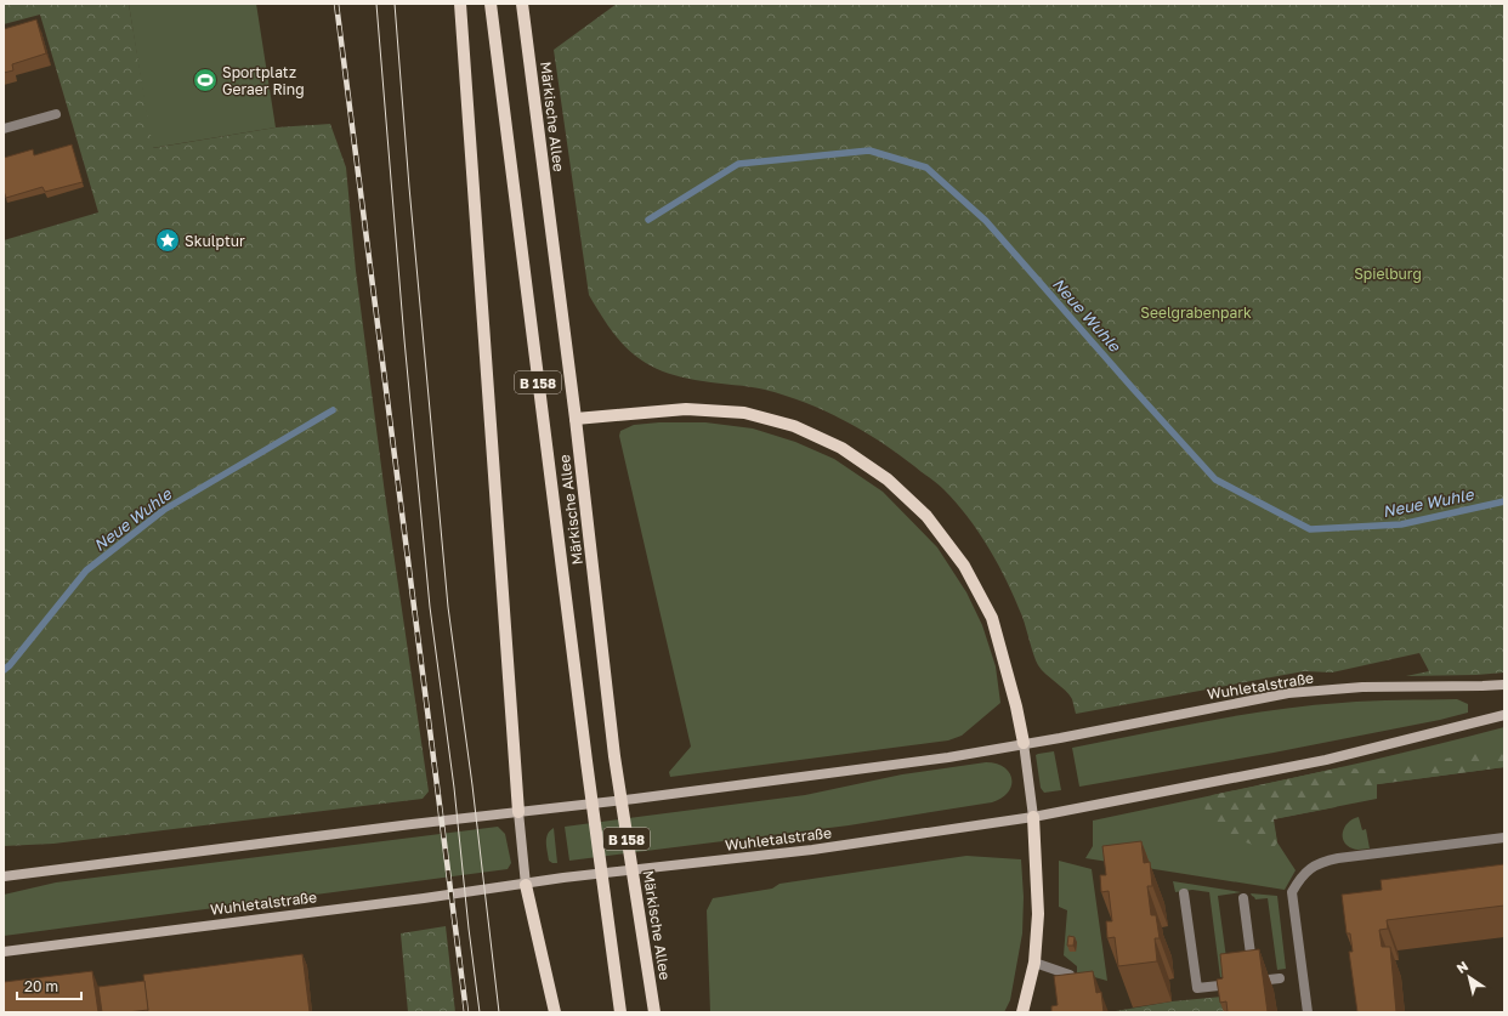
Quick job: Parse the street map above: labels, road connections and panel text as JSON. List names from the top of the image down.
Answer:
{
  "streets": {
    "main road": ["Märkische Allee", "B 158", "Wuhletalstraße"]
  },
  "water": ["Neue Wuhle"],
  "parks": ["Spielburg", "Seelgrabenpark"],
  "places": {
    "sports": ["Sportplatz Geraer Ring"],
    "place": ["Skulptur"]
  },
  "scale_bar": "20 m",
  "north": "top left"
}
